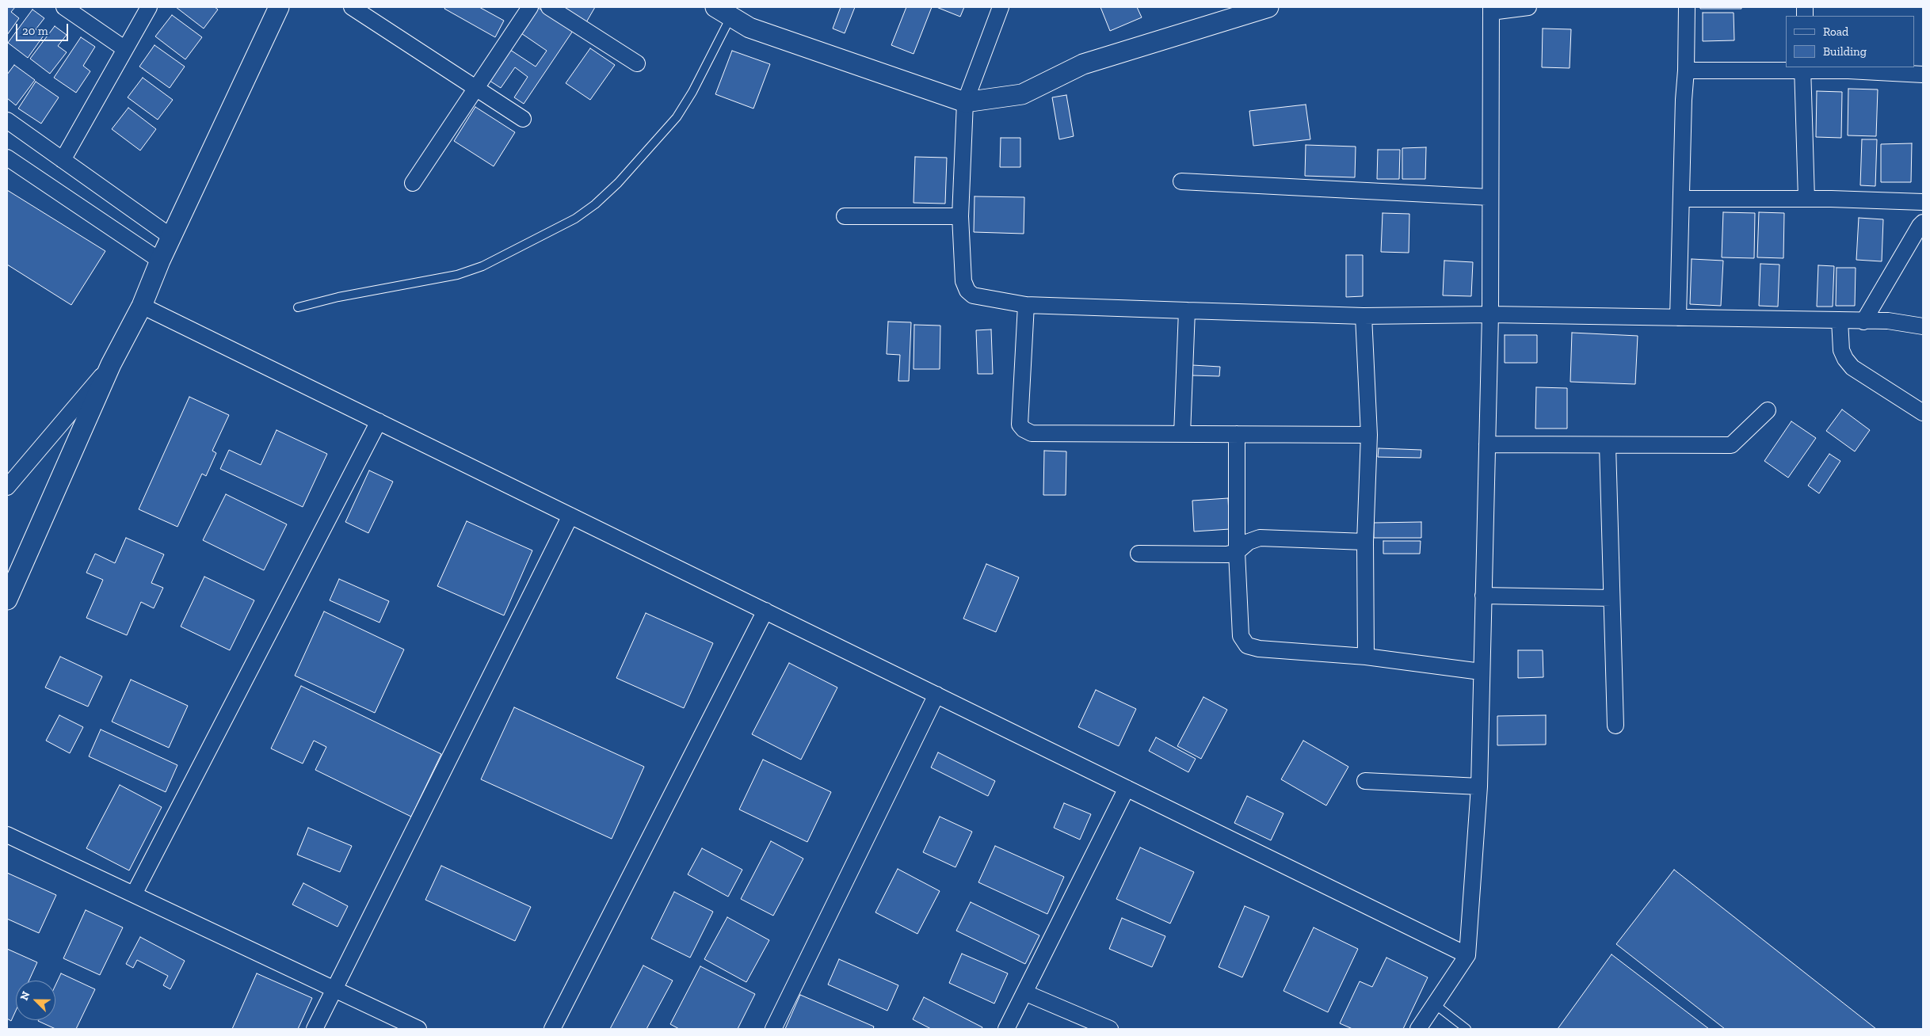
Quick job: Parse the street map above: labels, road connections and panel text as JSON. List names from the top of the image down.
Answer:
{
  "legend": ["Road", "Building"],
  "scale_bar": "20 m",
  "north": "top left"
}
